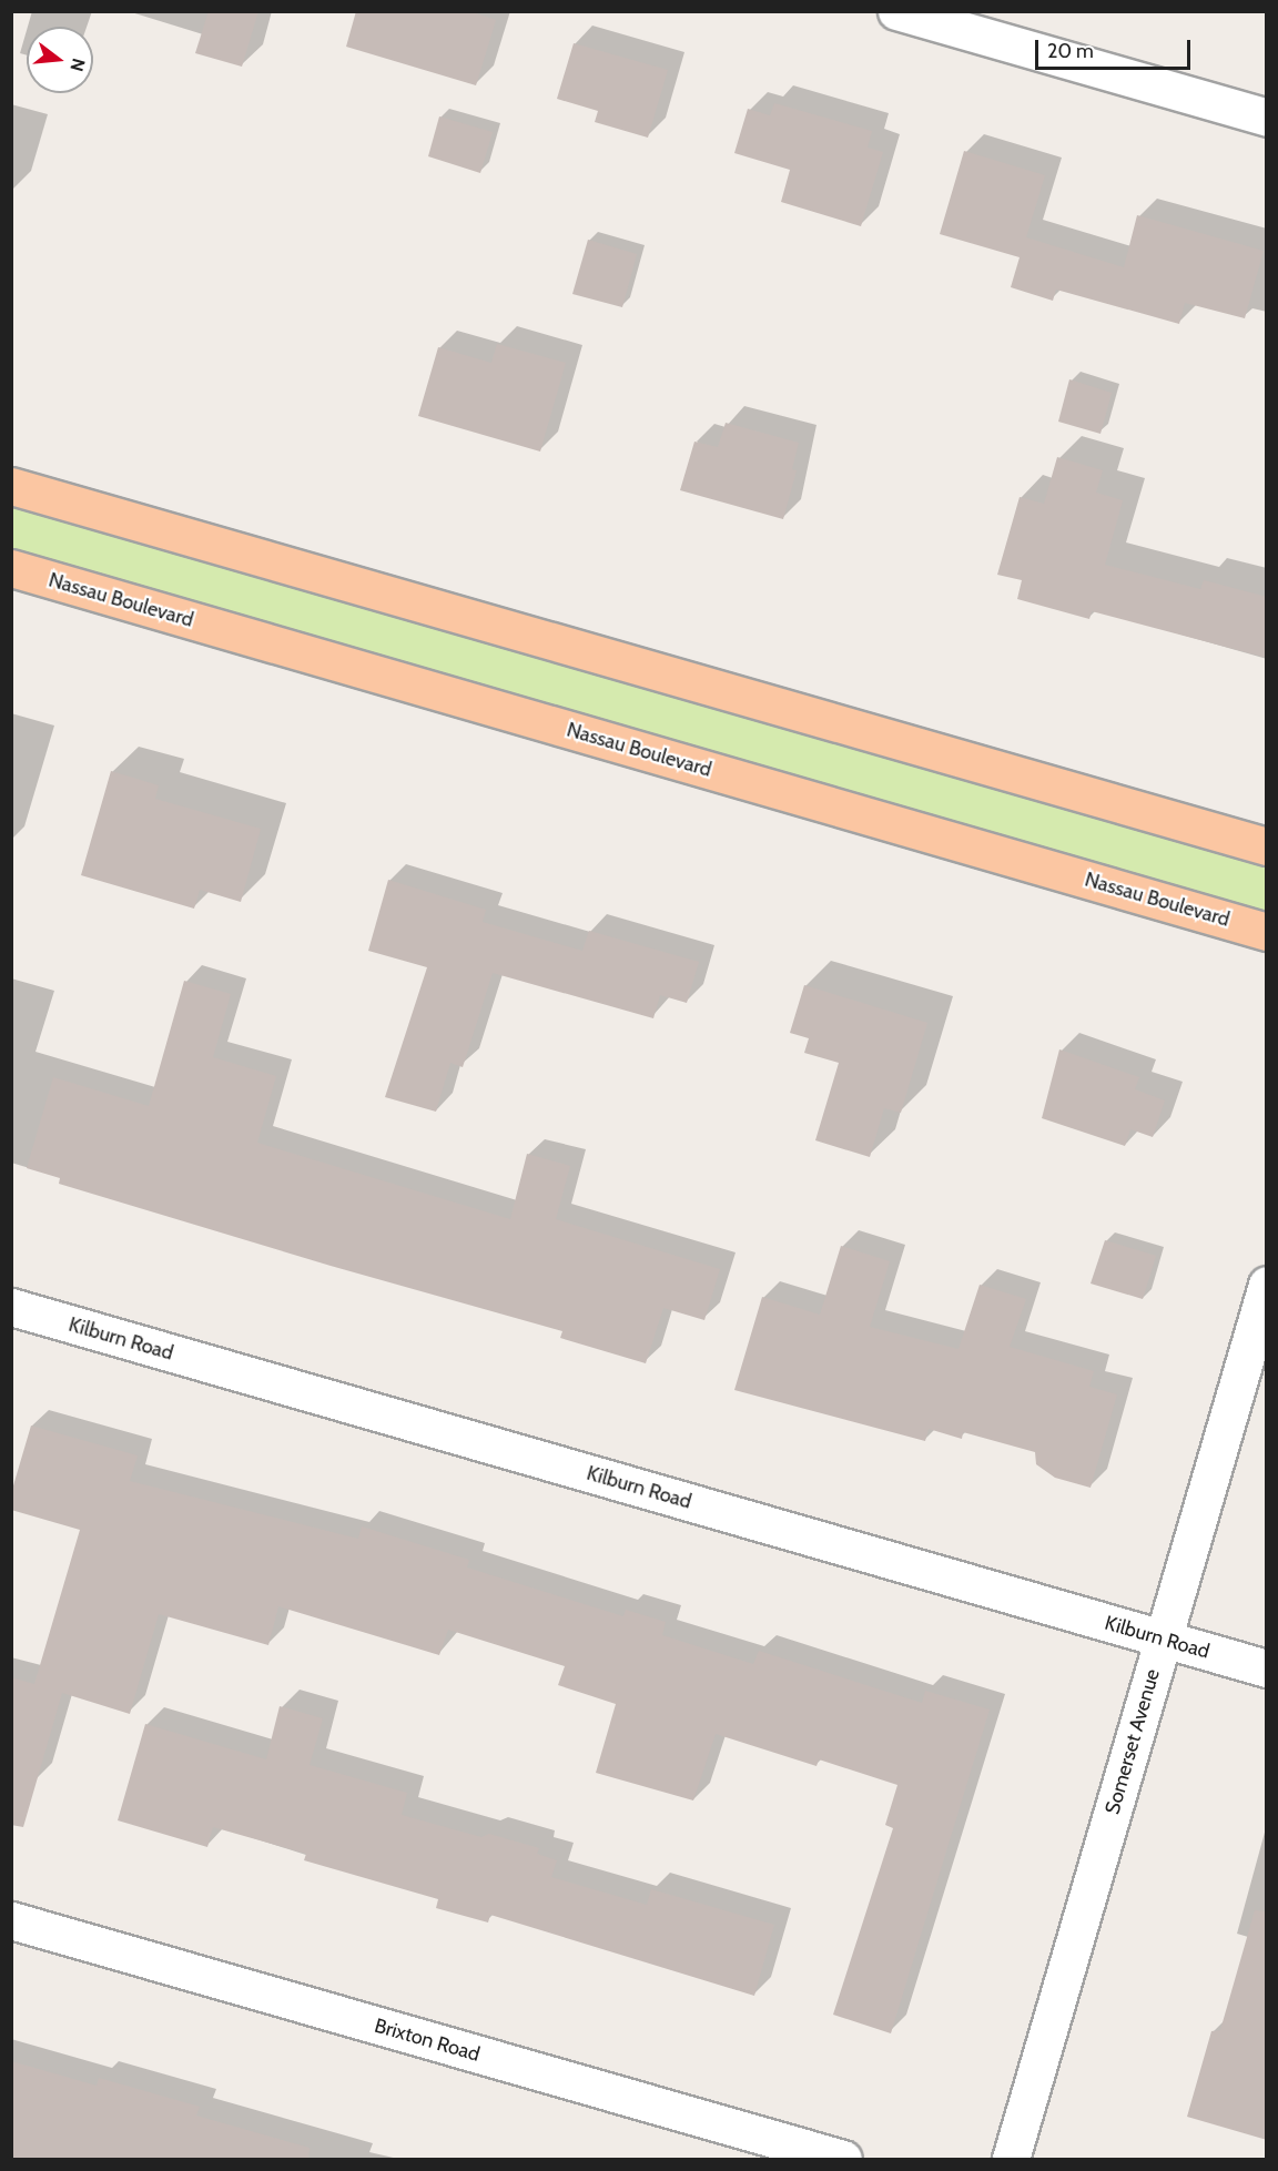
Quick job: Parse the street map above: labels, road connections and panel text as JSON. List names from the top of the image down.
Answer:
{
  "streets": {
    "main road": ["Nassau Boulevard"],
    "street": ["Kilburn Road", "Somerset Avenue", "Brixton Road"]
  },
  "crossings": [
    ["Kilburn Road", "Somerset Avenue"]
  ],
  "scale_bar": "20 m",
  "north": "right"
}
